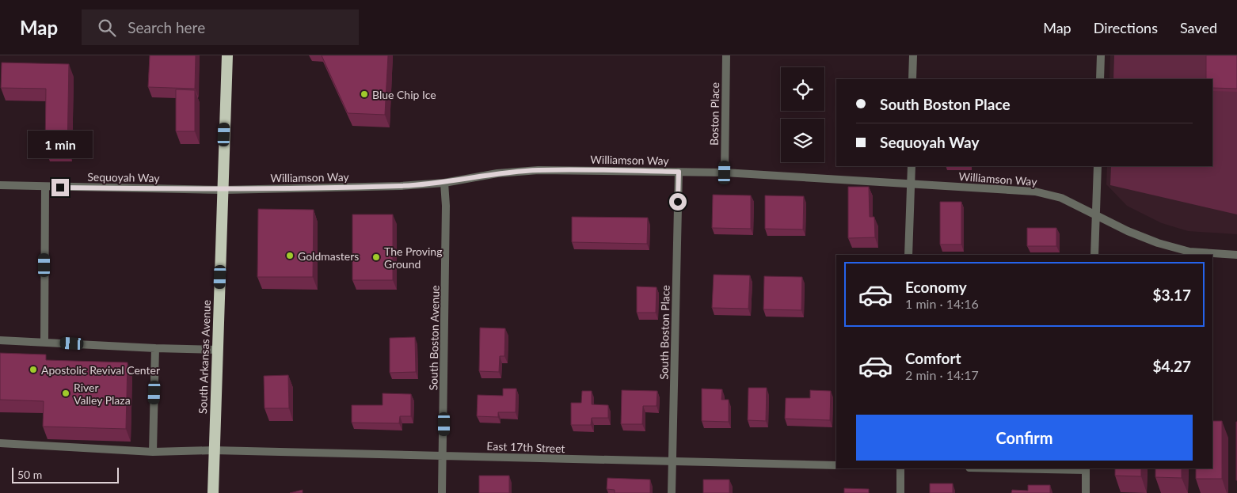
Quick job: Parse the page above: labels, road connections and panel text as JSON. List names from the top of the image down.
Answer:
{
  "streets": {
    "highway": ["South Arkansas Avenue"],
    "street": [
      "Boston Place",
      "Williamson Way",
      "Sequoyah Way",
      "South Boston Place",
      "South Boston Avenue",
      "East 17th Street"
    ]
  },
  "crossings": [
    ["Boston Place", "Williamson Way"],
    ["Williamson Way", "Sequoyah Way"],
    ["Williamson Way", "South Boston Place"],
    ["Williamson Way", "South Boston Avenue"],
    ["Williamson Way", "South Arkansas Avenue"],
    ["Sequoyah Way", "South Arkansas Avenue"],
    ["South Boston Place", "East 17th Street"],
    ["South Boston Avenue", "East 17th Street"],
    ["South Arkansas Avenue", "East 17th Street"]
  ],
  "places": [
    "Blue Chip Ice",
    "Goldmasters",
    "The Proving Ground",
    "Apostolic Revival Center",
    "River Valley Plaza"
  ],
  "scale_bar": "50 m",
  "page": {
    "header": "Map",
    "search": "Search here",
    "nav": ["Map", "Directions", "Saved"],
    "banner": ["South Boston Place", "Sequoyah Way"],
    "bubble": "1 min",
    "list": [
      {
        "name": "Economy",
        "note": "1 min · 14:16",
        "value": "$3.17"
      },
      {
        "name": "Comfort",
        "note": "2 min · 14:17",
        "value": "$4.27"
      }
    ],
    "buttons": "Confirm",
    "scale": "50 m"
  }
}
